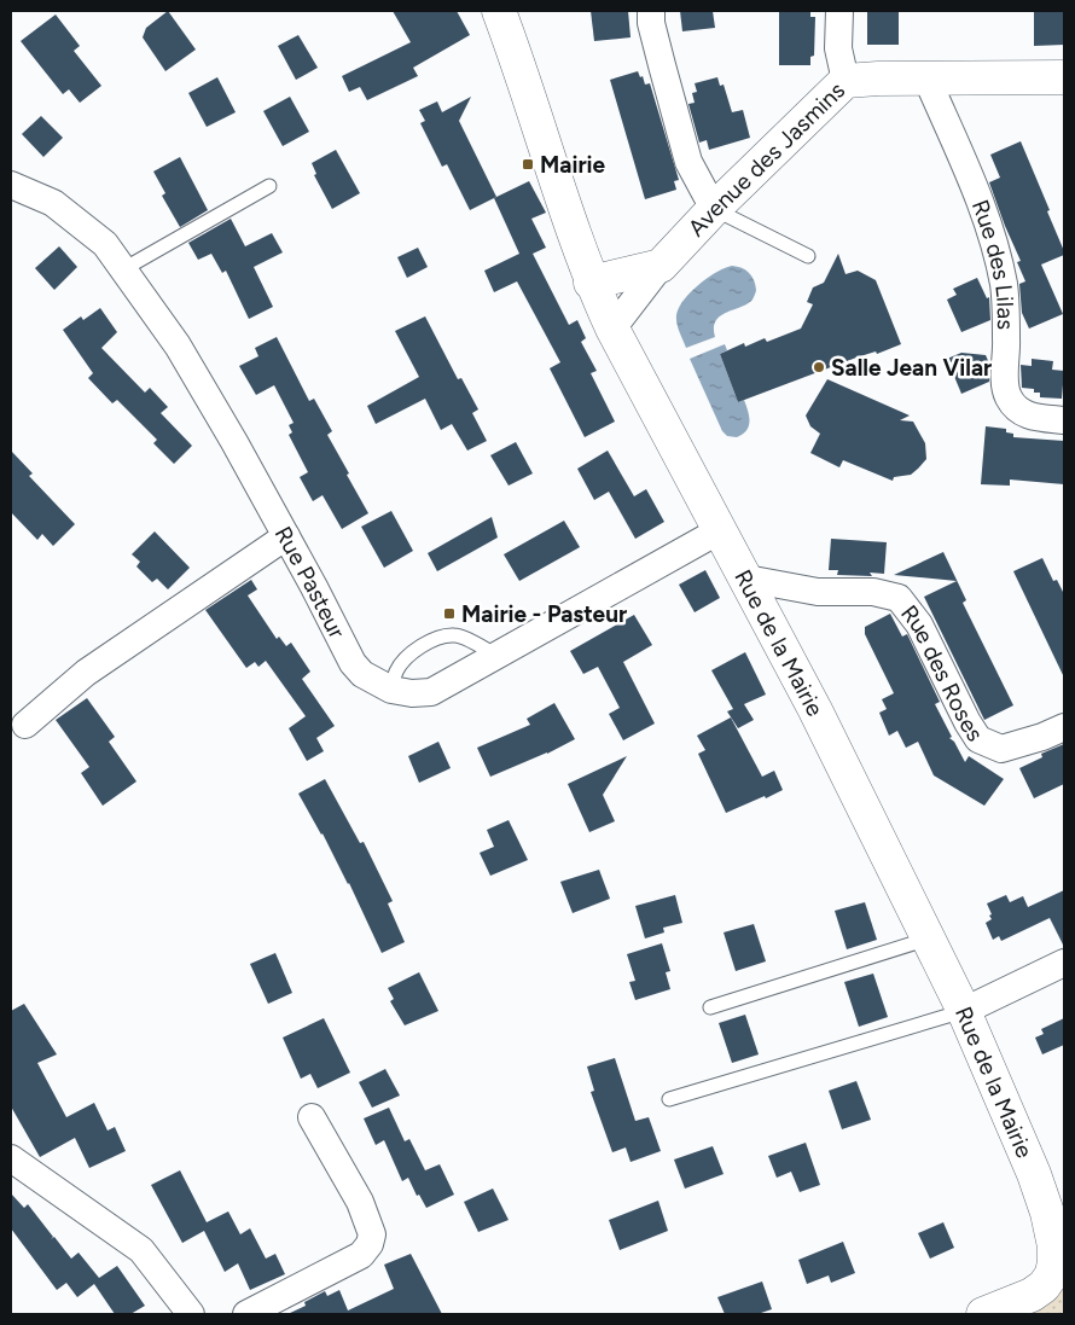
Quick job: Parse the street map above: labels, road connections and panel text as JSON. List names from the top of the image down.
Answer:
{
  "streets": {
    "street": [
      "Avenue des Jasmins",
      "Rue des Lilas",
      "Rue Pasteur",
      "Rue de la Mairie",
      "Rue des Roses"
    ]
  },
  "crossings": [
    ["Avenue des Jasmins", "Rue des Lilas"],
    ["Avenue des Jasmins", "Rue de la Mairie"],
    ["Rue Pasteur", "Rue de la Mairie"],
    ["Rue de la Mairie", "Rue des Roses"]
  ],
  "places": {
    "transit": ["Mairie", "Mairie - Pasteur"],
    "other": ["Salle Jean Vilar"]
  }
}
